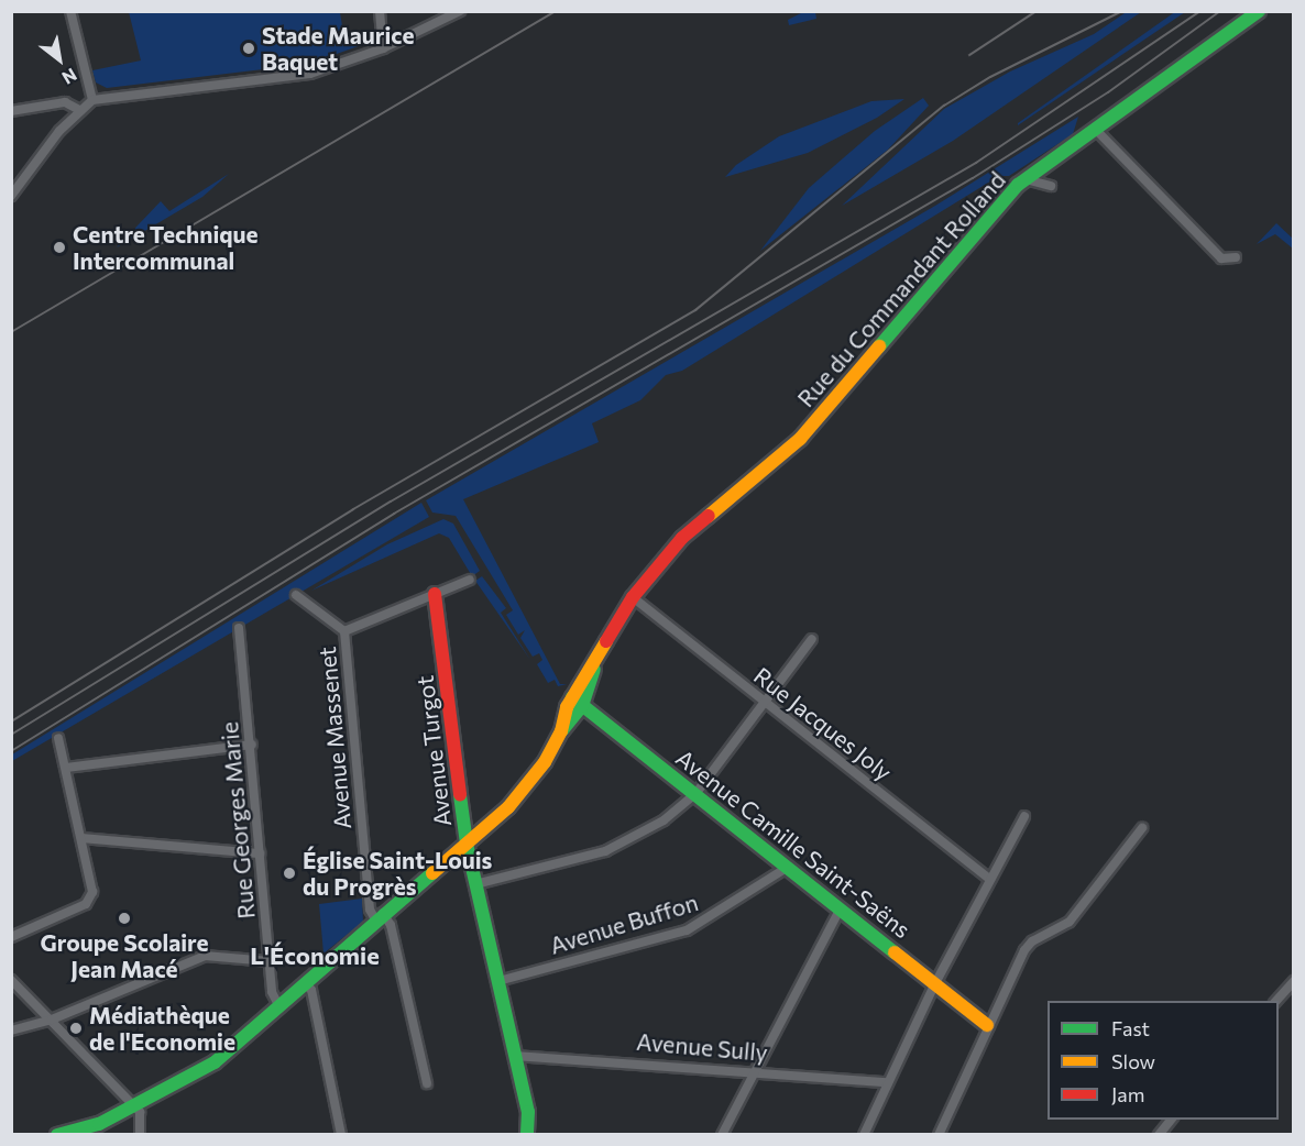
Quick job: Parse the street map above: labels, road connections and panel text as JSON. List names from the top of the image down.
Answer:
{
  "streets": {
    "street": [
      "Rue du Commandant Rolland",
      "Rue Jacques Joly",
      "Avenue Massenet",
      "Avenue Turgot",
      "Rue Georges Marie",
      "Avenue Camille Saint-Saëns",
      "Avenue Buffon",
      "Avenue Sully"
    ]
  },
  "crossings": [
    ["Rue du Commandant Rolland", "Rue Jacques Joly"],
    ["Rue du Commandant Rolland", "Avenue Massenet"],
    ["Rue du Commandant Rolland", "Avenue Turgot"],
    ["Rue du Commandant Rolland", "Rue Georges Marie"],
    ["Rue du Commandant Rolland", "Avenue Camille Saint-Saëns"],
    ["Avenue Turgot", "Avenue Buffon"],
    ["Avenue Turgot", "Avenue Sully"],
    ["Avenue Camille Saint-Saëns", "Avenue Buffon"]
  ],
  "districts": ["L'Économie"],
  "places": [
    "Stade Maurice Baquet",
    "Centre Technique Intercommunal",
    "Église Saint-Louis du Progrès",
    "Groupe Scolaire Jean Macé",
    "Médiathèque de l'Economie"
  ],
  "legend": ["Fast", "Slow", "Jam"],
  "north": "bottom right"
}
